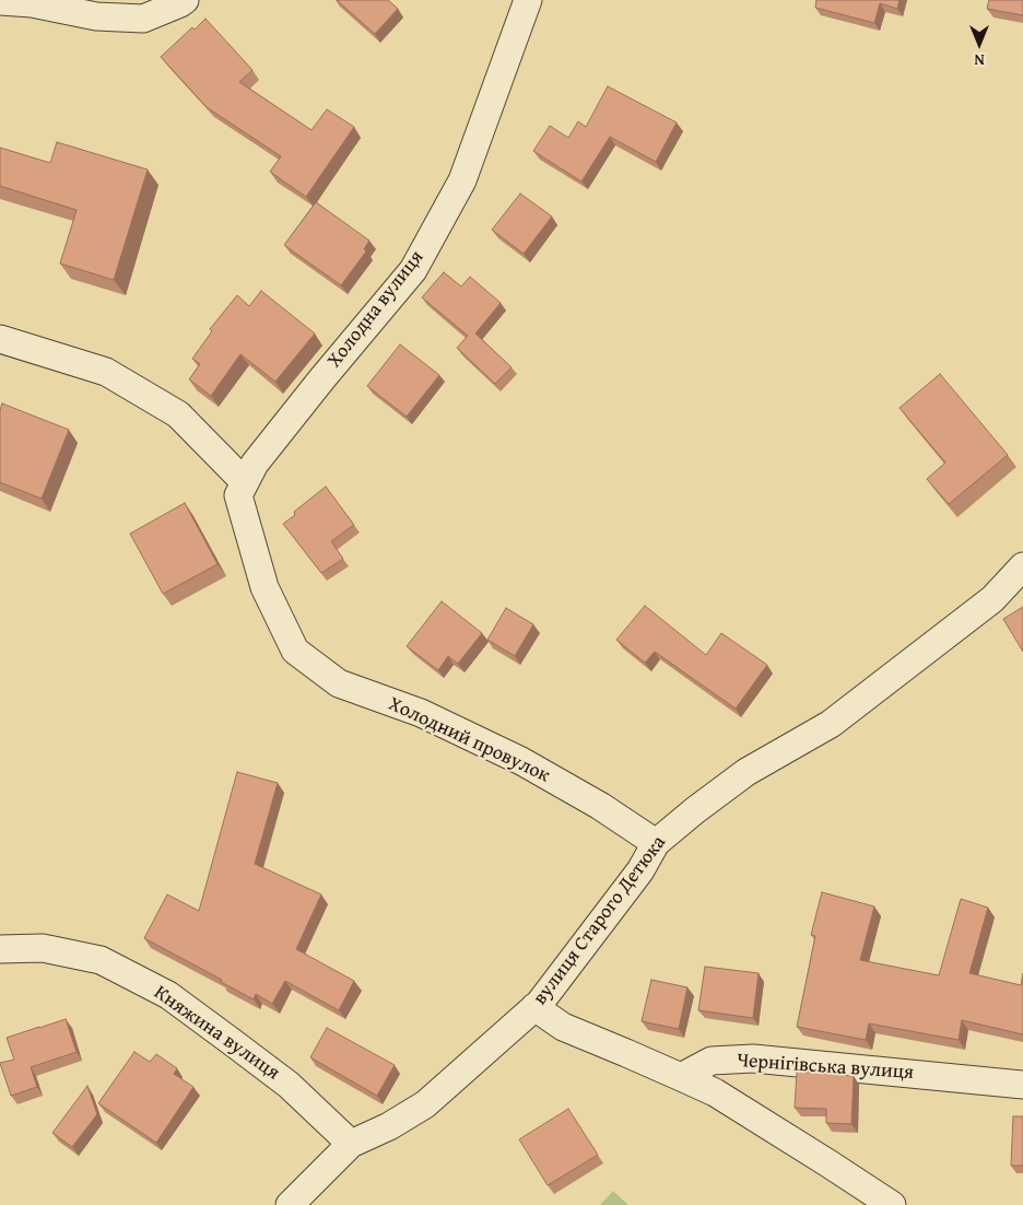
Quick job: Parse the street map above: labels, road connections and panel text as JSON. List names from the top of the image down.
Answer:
{
  "streets": {
    "street": [
      "Холодна вулиця",
      "Холодний провулок",
      "вулиця Старого Детюка",
      "Княжина вулиця",
      "Чернігівська вулиця"
    ]
  },
  "crossings": [
    ["Холодна вулиця", "Холодний провулок"],
    ["Холодний провулок", "вулиця Старого Детюка"],
    ["вулиця Старого Детюка", "Княжина вулиця"]
  ],
  "north": "bottom"
}
